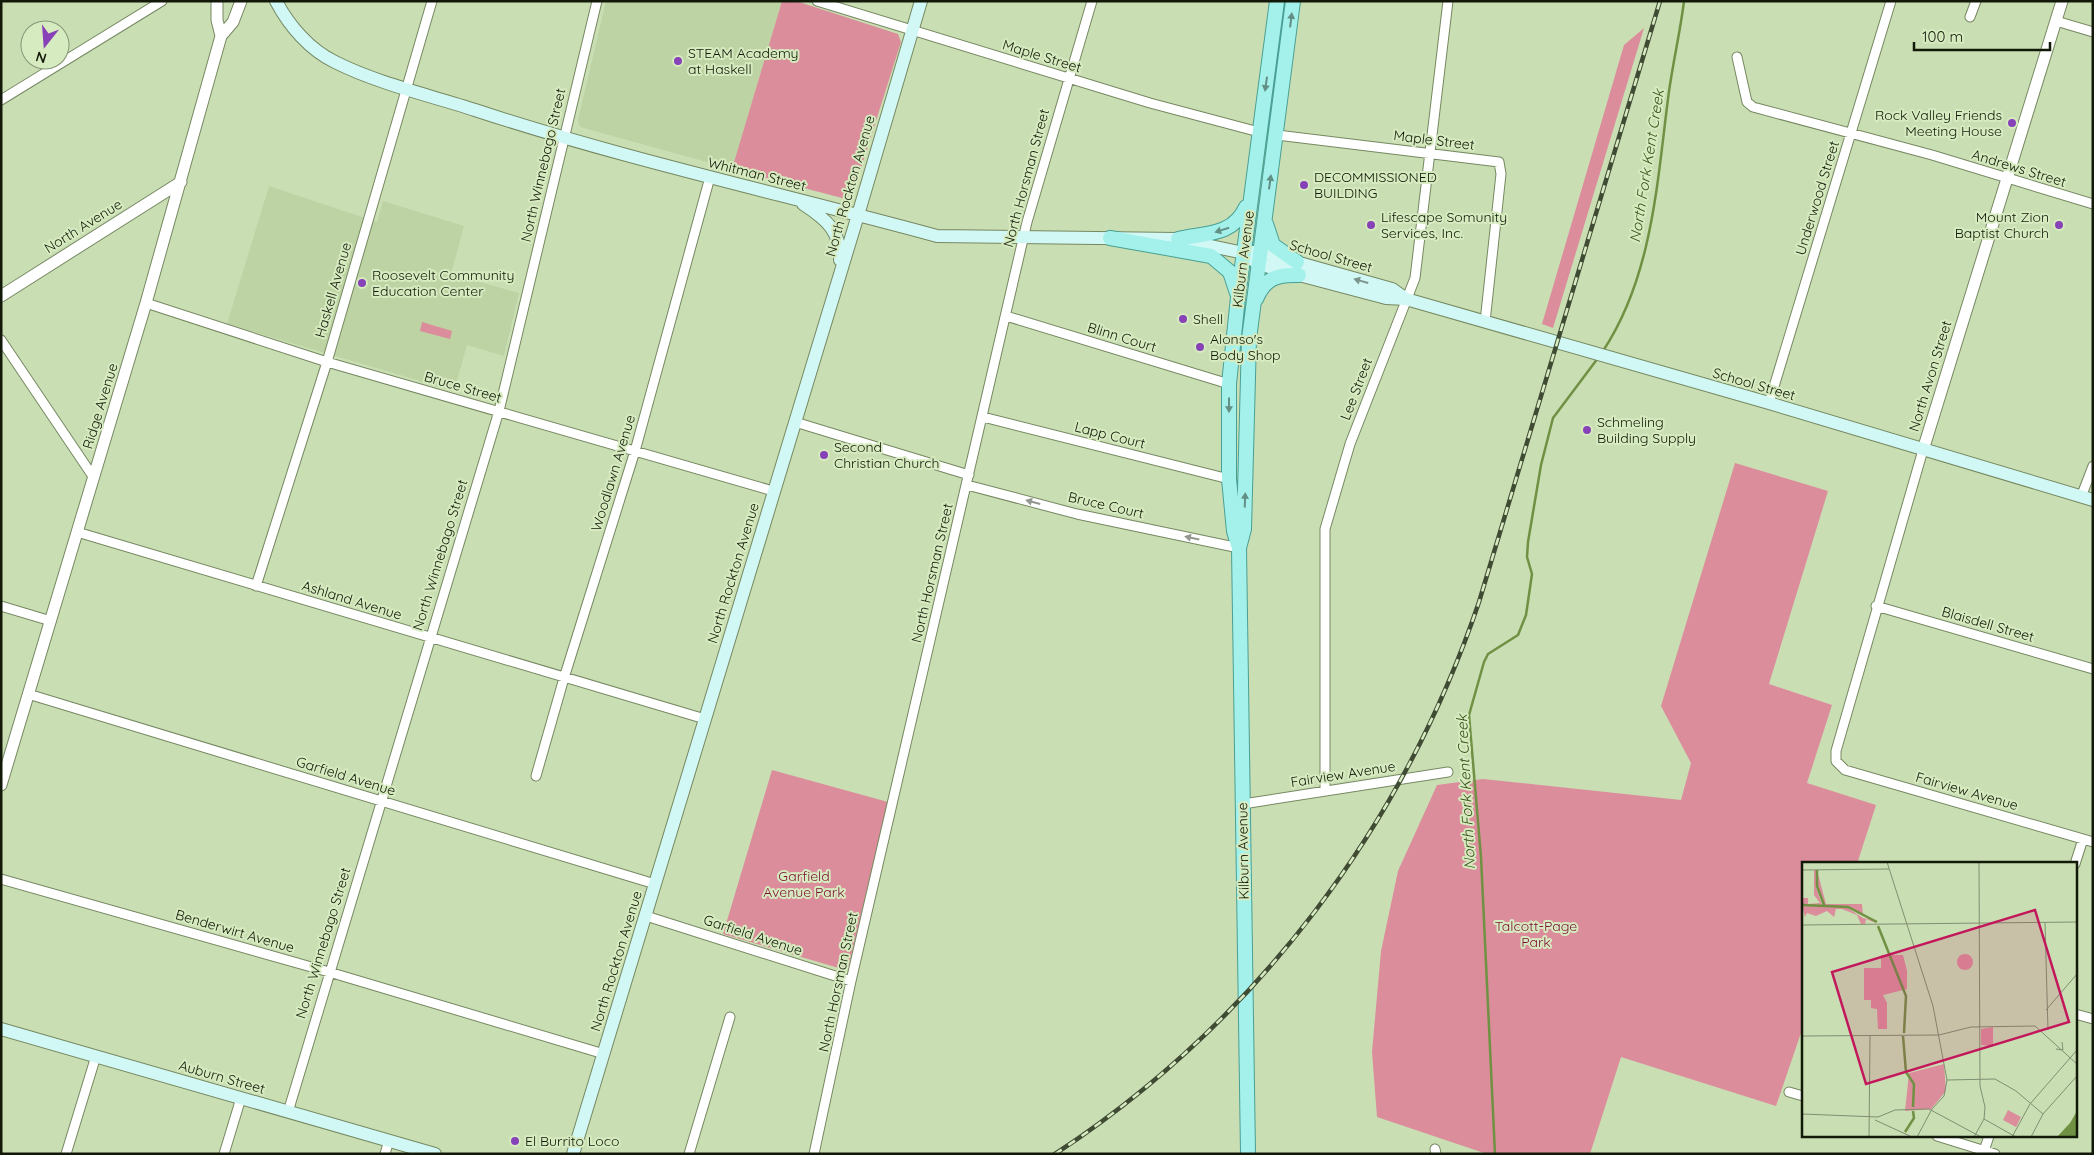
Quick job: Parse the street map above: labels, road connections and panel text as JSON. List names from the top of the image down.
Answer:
{
  "streets": {
    "main road": [
      "Whitman Street",
      "North Rockton Avenue",
      "School Street",
      "Kilburn Avenue",
      "Auburn Street"
    ],
    "street": [
      "Maple Street",
      "North Winnebago Street",
      "Andrews Street",
      "North Horsman Street",
      "Underwood Street",
      "North Avenue",
      "Haskell Avenue",
      "Blinn Court",
      "North Avon Street",
      "Bruce Street",
      "Lee Street",
      "Ridge Avenue",
      "Lapp Court",
      "Woodlawn Avenue",
      "Bruce Court",
      "Ashland Avenue",
      "Blaisdell Street",
      "Fairview Avenue",
      "Garfield Avenue",
      "Benderwirt Avenue"
    ]
  },
  "crossings": [
    ["Maple Street", "North Horsman Street"],
    ["Maple Street", "North Rockton Avenue"],
    ["Maple Street", "School Street"],
    ["Maple Street", "Kilburn Avenue"],
    ["Maple Street", "Lee Street"],
    ["North Winnebago Street", "Whitman Street"],
    ["North Winnebago Street", "Bruce Street"],
    ["North Winnebago Street", "Ashland Avenue"],
    ["North Winnebago Street", "Garfield Avenue"],
    ["North Winnebago Street", "Benderwirt Avenue"],
    ["North Winnebago Street", "Auburn Street"],
    ["Andrews Street", "Underwood Street"],
    ["Andrews Street", "North Avon Street"],
    ["Whitman Street", "North Horsman Street"],
    ["Whitman Street", "North Rockton Avenue"],
    ["Whitman Street", "School Street"],
    ["Whitman Street", "Kilburn Avenue"],
    ["Whitman Street", "Haskell Avenue"],
    ["Whitman Street", "Woodlawn Avenue"],
    ["North Horsman Street", "Blinn Court"],
    ["North Horsman Street", "Lapp Court"],
    ["North Horsman Street", "Bruce Court"],
    ["North Horsman Street", "Garfield Avenue"],
    ["North Rockton Avenue", "Bruce Street"],
    ["North Rockton Avenue", "Ashland Avenue"],
    ["North Rockton Avenue", "Garfield Avenue"],
    ["North Rockton Avenue", "Benderwirt Avenue"],
    ["Underwood Street", "School Street"],
    ["North Avenue", "Ridge Avenue"],
    ["School Street", "Kilburn Avenue"],
    ["School Street", "North Avon Street"],
    ["School Street", "Lee Street"],
    ["Kilburn Avenue", "Blinn Court"],
    ["Kilburn Avenue", "Lapp Court"],
    ["Kilburn Avenue", "Bruce Court"],
    ["Kilburn Avenue", "Fairview Avenue"],
    ["Haskell Avenue", "Bruce Street"],
    ["Haskell Avenue", "Ashland Avenue"],
    ["North Avon Street", "Blaisdell Street"],
    ["North Avon Street", "Fairview Avenue"],
    ["Bruce Street", "Ridge Avenue"],
    ["Bruce Street", "Woodlawn Avenue"],
    ["Lee Street", "Fairview Avenue"],
    ["Ridge Avenue", "Ashland Avenue"],
    ["Ridge Avenue", "Garfield Avenue"],
    ["Woodlawn Avenue", "Ashland Avenue"]
  ],
  "one_way": ["Bruce Court"],
  "water": ["North Fork Kent Creek"],
  "parks": ["Garfield Avenue Park", "Talcott-Page Park"],
  "places": [
    "STEAM Academy at Haskell",
    "Rock Valley Friends Meeting House",
    "DECOMMISSIONED BUILDING",
    "Lifescape Somunity Services, Inc.",
    "Mount Zion Baptist Church",
    "Roosevelt Community Education Center",
    "Shell",
    "Alonso's Body Shop",
    "Schmeling Building Supply",
    "Second Christian Church",
    "El Burrito Loco"
  ],
  "scale_bar": "100 m",
  "north": "bottom"
}
